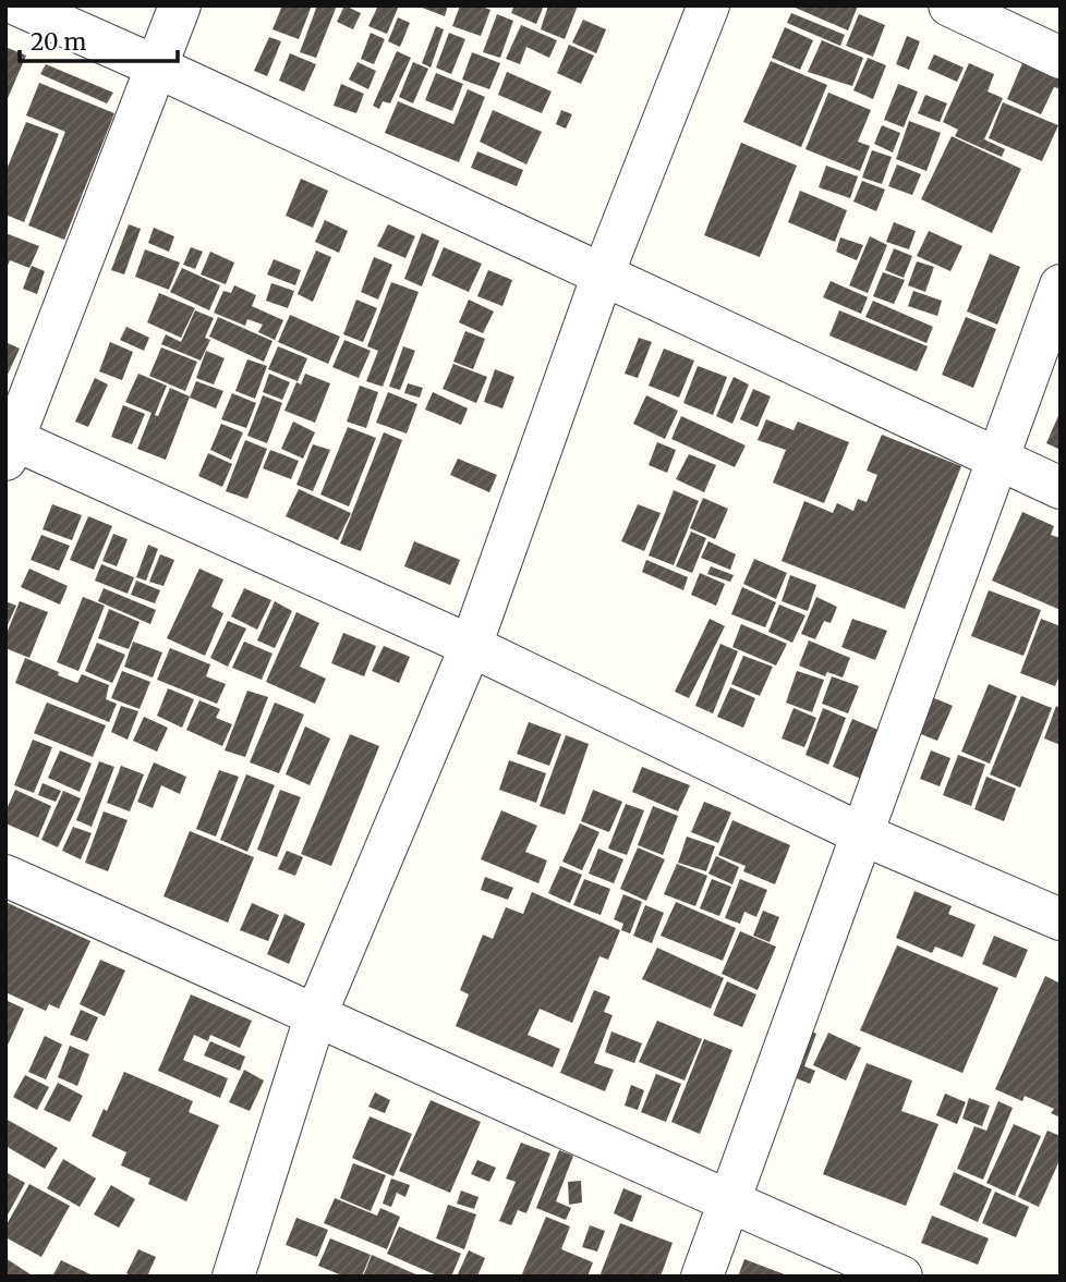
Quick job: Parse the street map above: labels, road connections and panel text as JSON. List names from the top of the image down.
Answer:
{
  "scale_bar": "20 m"
}
